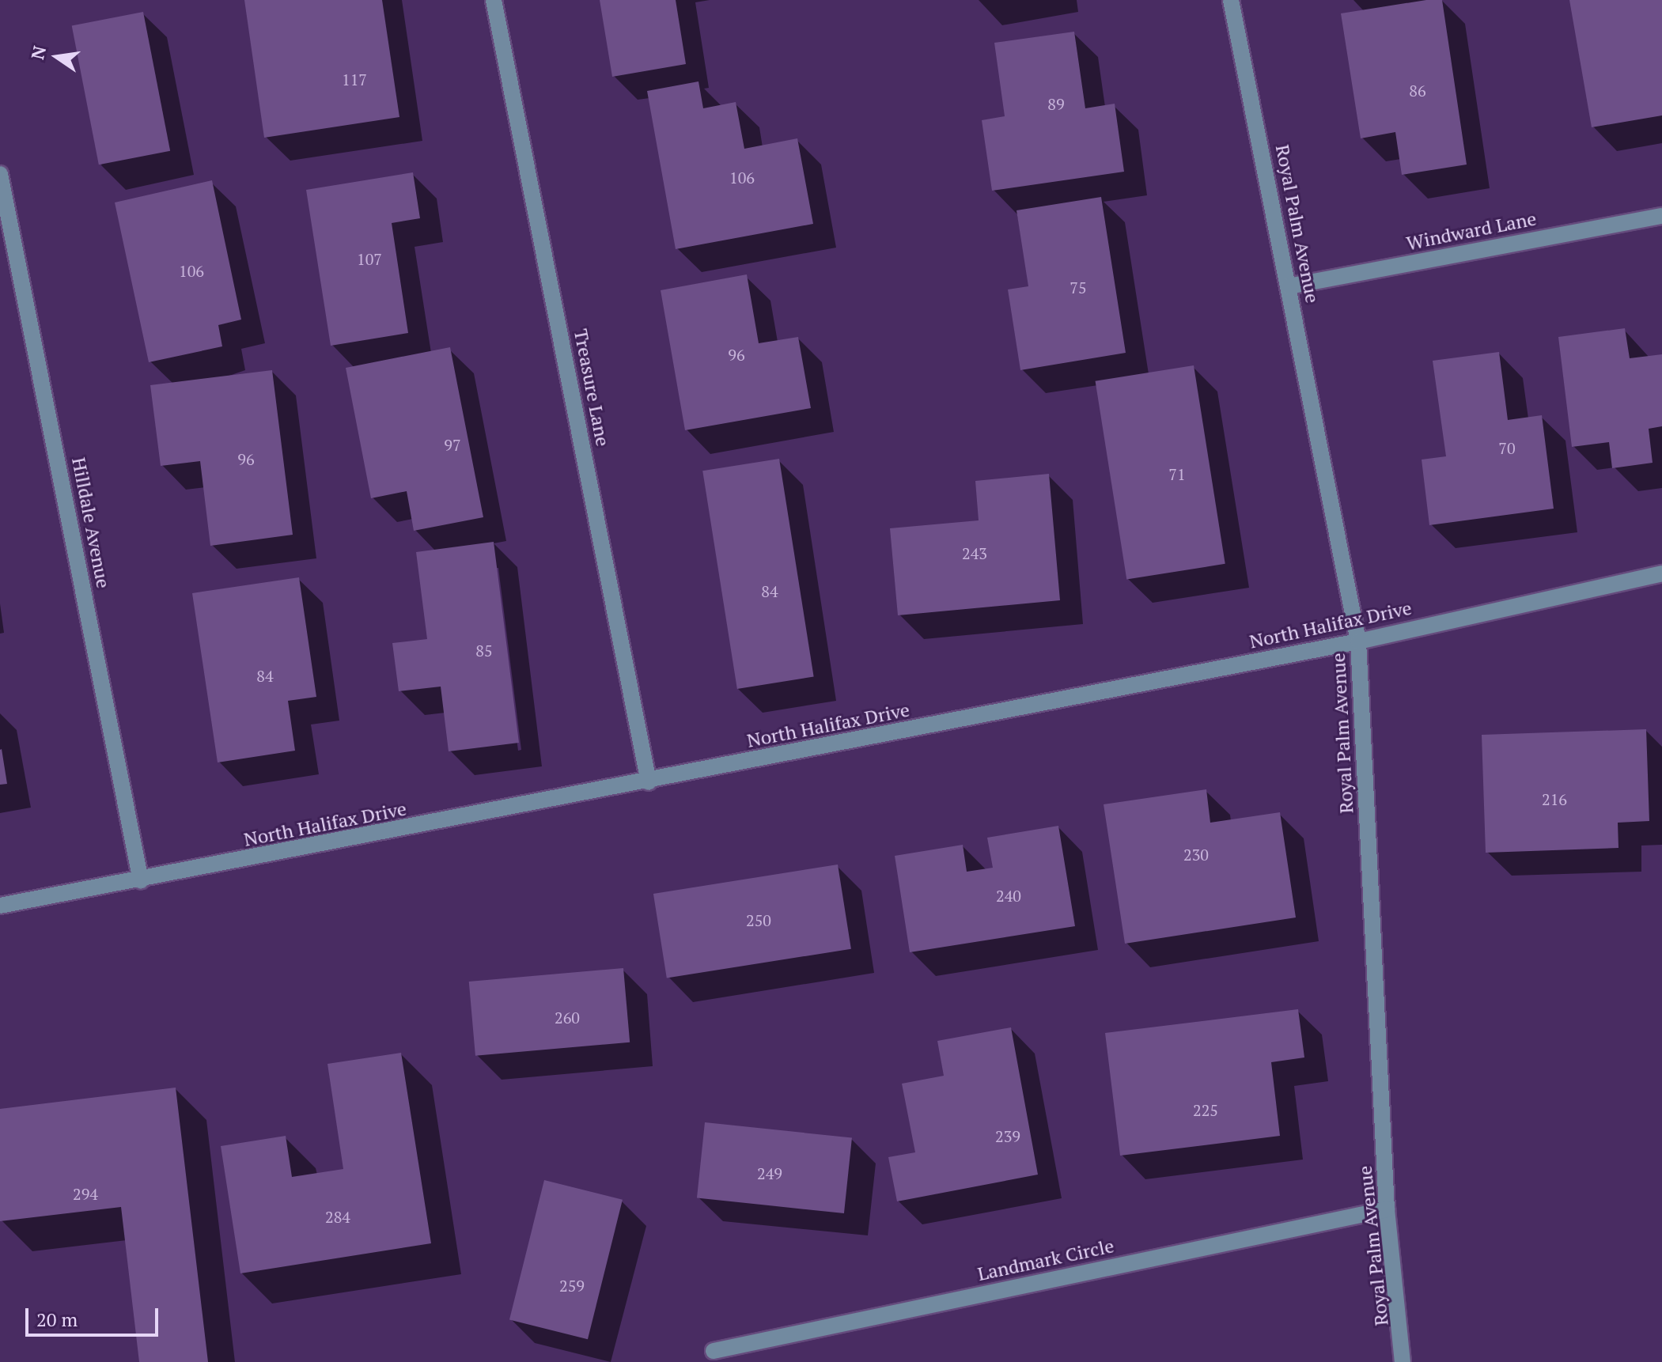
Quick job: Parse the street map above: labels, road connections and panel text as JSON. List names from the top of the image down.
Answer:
{
  "streets": {
    "street": [
      "Royal Palm Avenue",
      "Windward Lane",
      "Treasure Lane",
      "Hilldale Avenue",
      "North Halifax Drive",
      "Landmark Circle"
    ]
  },
  "crossings": [
    ["Royal Palm Avenue", "Windward Lane"],
    ["Royal Palm Avenue", "North Halifax Drive"],
    ["Royal Palm Avenue", "Landmark Circle"],
    ["Treasure Lane", "North Halifax Drive"],
    ["Hilldale Avenue", "North Halifax Drive"]
  ],
  "house_numbers": [
    "117",
    "86",
    "89",
    "106",
    "107",
    "106",
    "75",
    "96",
    "97",
    "70",
    "96",
    "71",
    "243",
    "84",
    "85",
    "84",
    "216",
    "230",
    "240",
    "250",
    "260",
    "225",
    "239",
    "249",
    "294",
    "284",
    "259"
  ],
  "scale_bar": "20 m",
  "north": "left"
}
